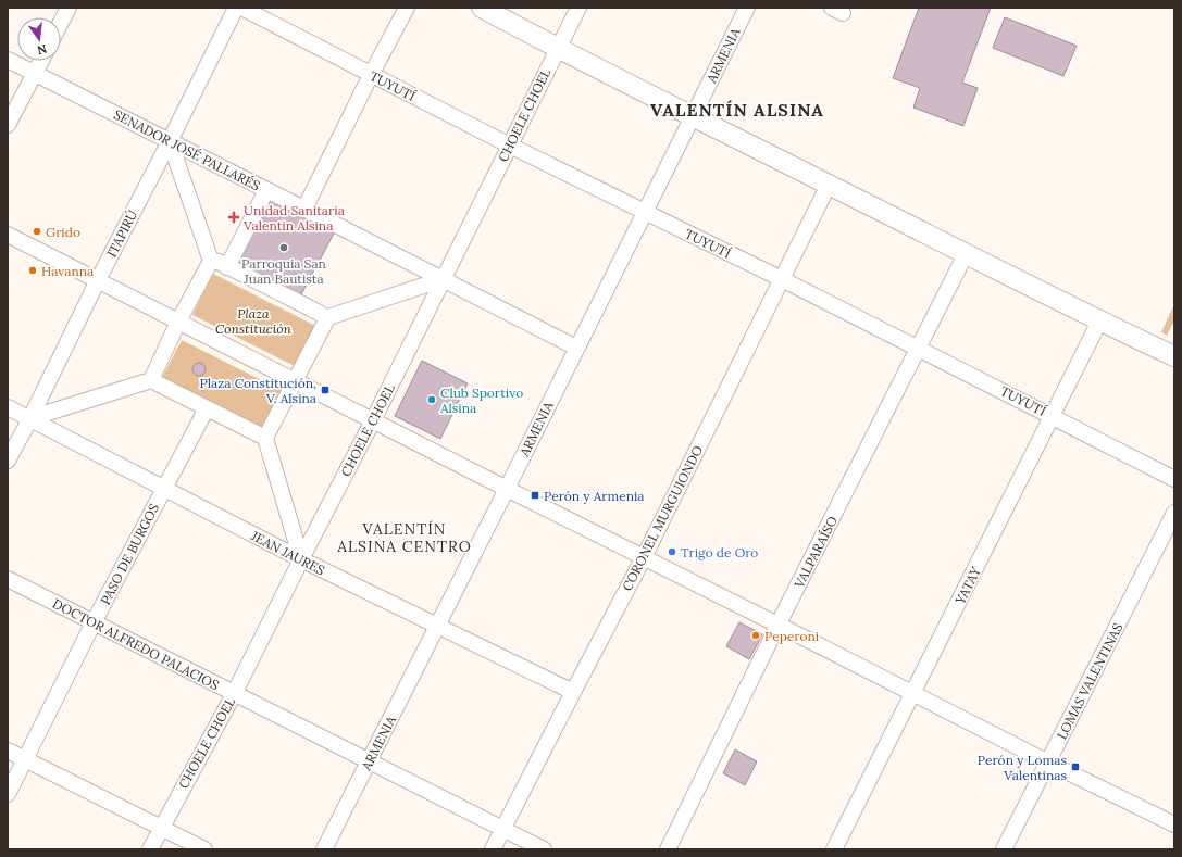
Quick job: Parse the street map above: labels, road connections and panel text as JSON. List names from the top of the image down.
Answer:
{
  "streets": {
    "street": [
      "ARMENIA",
      "TUYUTÍ",
      "CHOELE CHOEL",
      "SENADOR JOSÉ PALLARÉS",
      "ITAPIRÚ",
      "CORONEL MURGUIONDO",
      "VALPARAÍSO",
      "JEAN JAURES",
      "PASO DE BURGOS",
      "YATAY",
      "DOCTOR ALFREDO PALACIOS",
      "LOMAS VALENTINAS"
    ]
  },
  "crossings": [
    ["ARMENIA", "TUYUTÍ"],
    ["ARMENIA", "SENADOR JOSÉ PALLARÉS"],
    ["ARMENIA", "JEAN JAURES"],
    ["ARMENIA", "DOCTOR ALFREDO PALACIOS"],
    ["TUYUTÍ", "CHOELE CHOEL"],
    ["TUYUTÍ", "CORONEL MURGUIONDO"],
    ["TUYUTÍ", "VALPARAÍSO"],
    ["TUYUTÍ", "YATAY"],
    ["CHOELE CHOEL", "SENADOR JOSÉ PALLARÉS"],
    ["CHOELE CHOEL", "JEAN JAURES"],
    ["CHOELE CHOEL", "DOCTOR ALFREDO PALACIOS"],
    ["SENADOR JOSÉ PALLARÉS", "ITAPIRÚ"],
    ["ITAPIRÚ", "JEAN JAURES"],
    ["CORONEL MURGUIONDO", "JEAN JAURES"],
    ["CORONEL MURGUIONDO", "DOCTOR ALFREDO PALACIOS"],
    ["JEAN JAURES", "PASO DE BURGOS"],
    ["PASO DE BURGOS", "DOCTOR ALFREDO PALACIOS"]
  ],
  "districts": ["VALENTÍN ALSINA", "VALENTÍN ALSINA CENTRO"],
  "parks": ["Plaza Constitución"],
  "places": {
    "health": ["Unidad Sanitaria Valentin Alsina"],
    "other": [
      "Grido",
      "Parroquia San Juan Bautista",
      "Havanna",
      "Club Sportivo Alsina",
      "Trigo de Oro",
      "Peperoni"
    ],
    "transit": ["Plaza Constitución, V. Alsina", "Perón y Armenia", "Perón y Lomas Valentinas"]
  },
  "north": "bottom"
}
